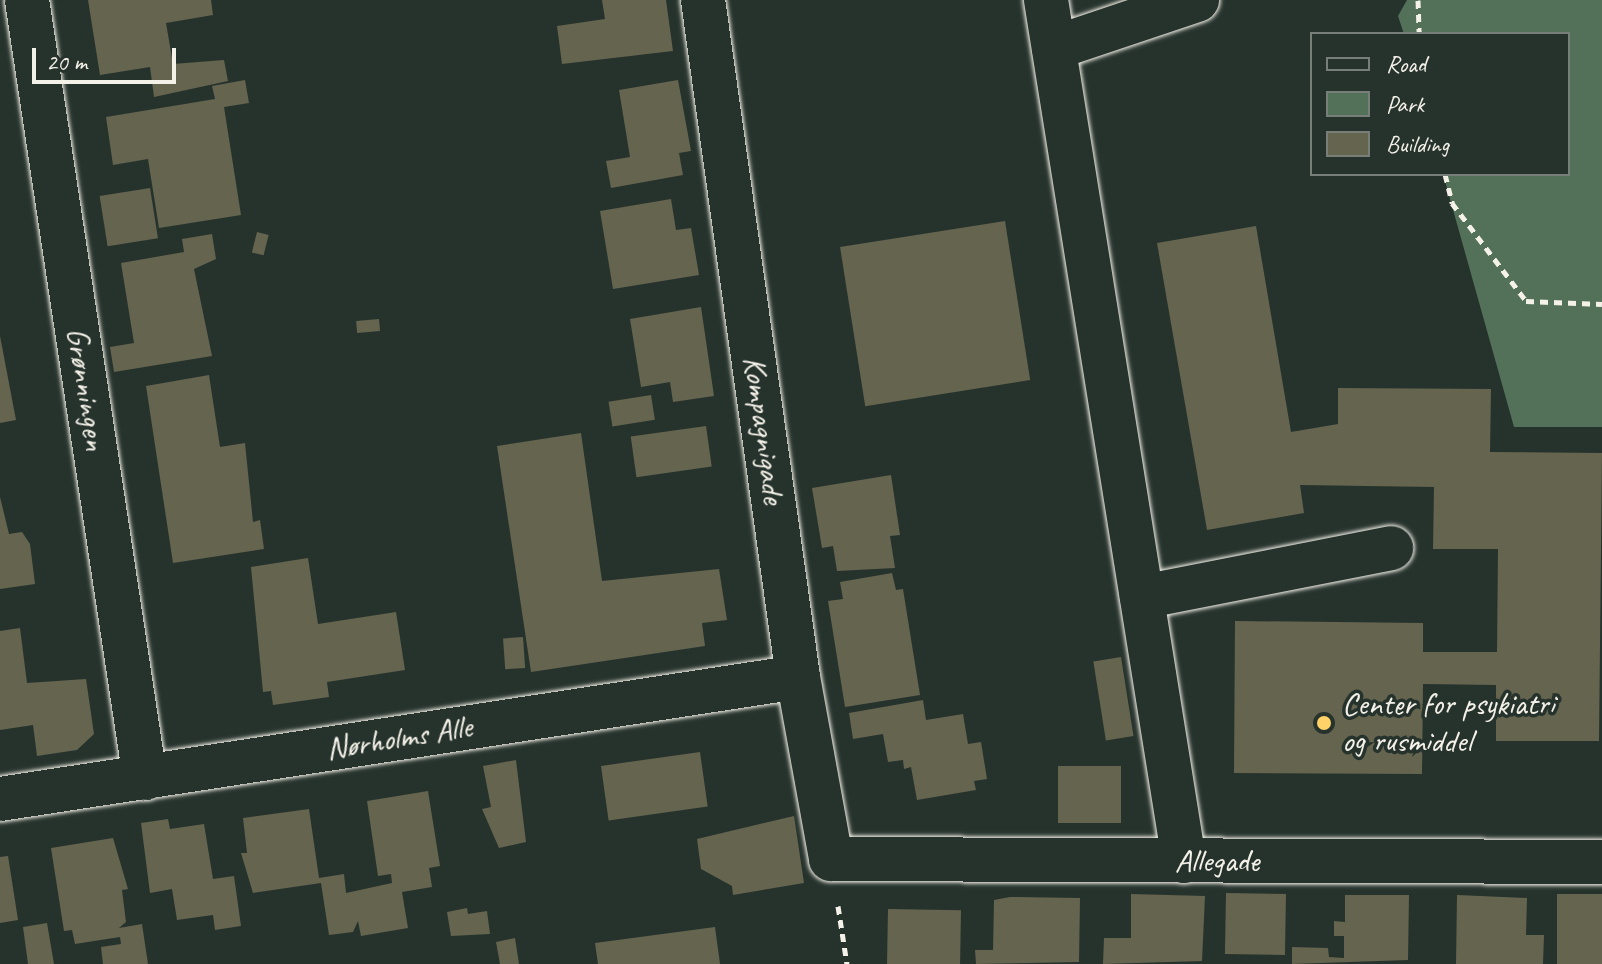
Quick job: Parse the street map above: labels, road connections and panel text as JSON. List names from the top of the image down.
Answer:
{
  "streets": {
    "street": [
      "Grønningen",
      "Kompagnigade",
      "Nørholms Alle",
      "Allegade"
    ]
  },
  "crossings": [
    ["Grønningen", "Nørholms Alle"],
    ["Kompagnigade", "Nørholms Alle"],
    ["Kompagnigade", "Allegade"]
  ],
  "places": ["Center for psykiatri og rusmiddel"],
  "legend": ["Road", "Park", "Building"],
  "scale_bar": "20 m"
}
